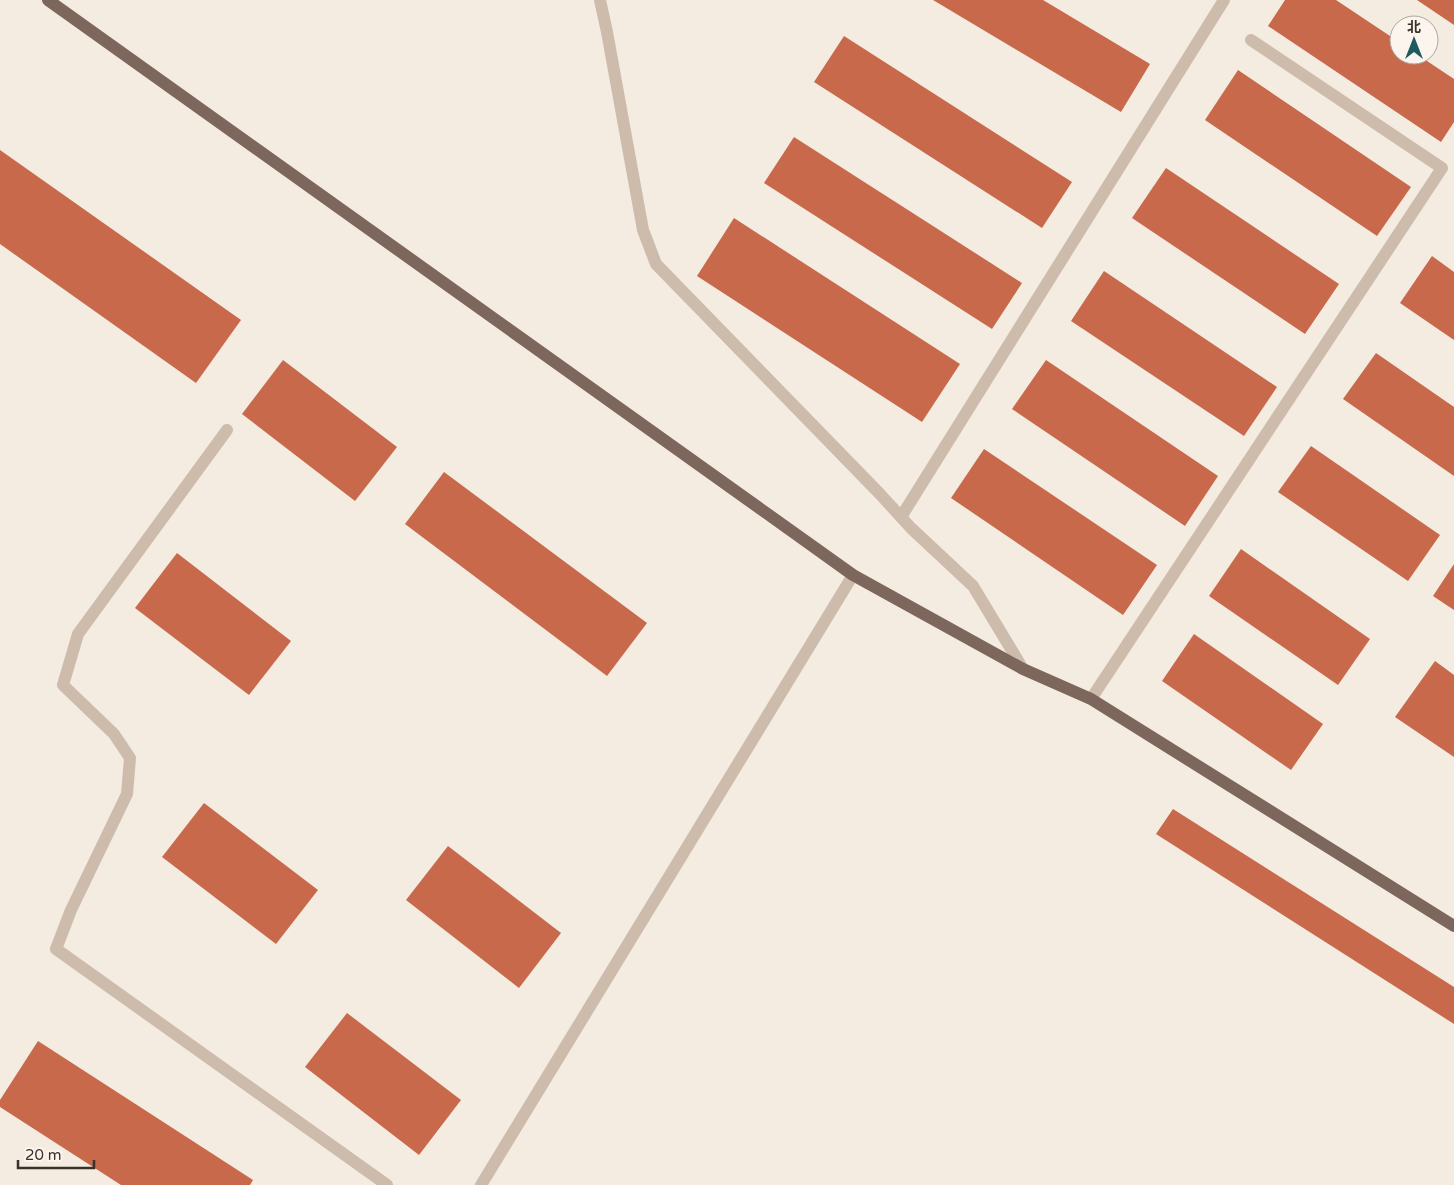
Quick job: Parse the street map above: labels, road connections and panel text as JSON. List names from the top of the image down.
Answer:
{
  "scale_bar": "20 m",
  "north": "top"
}
